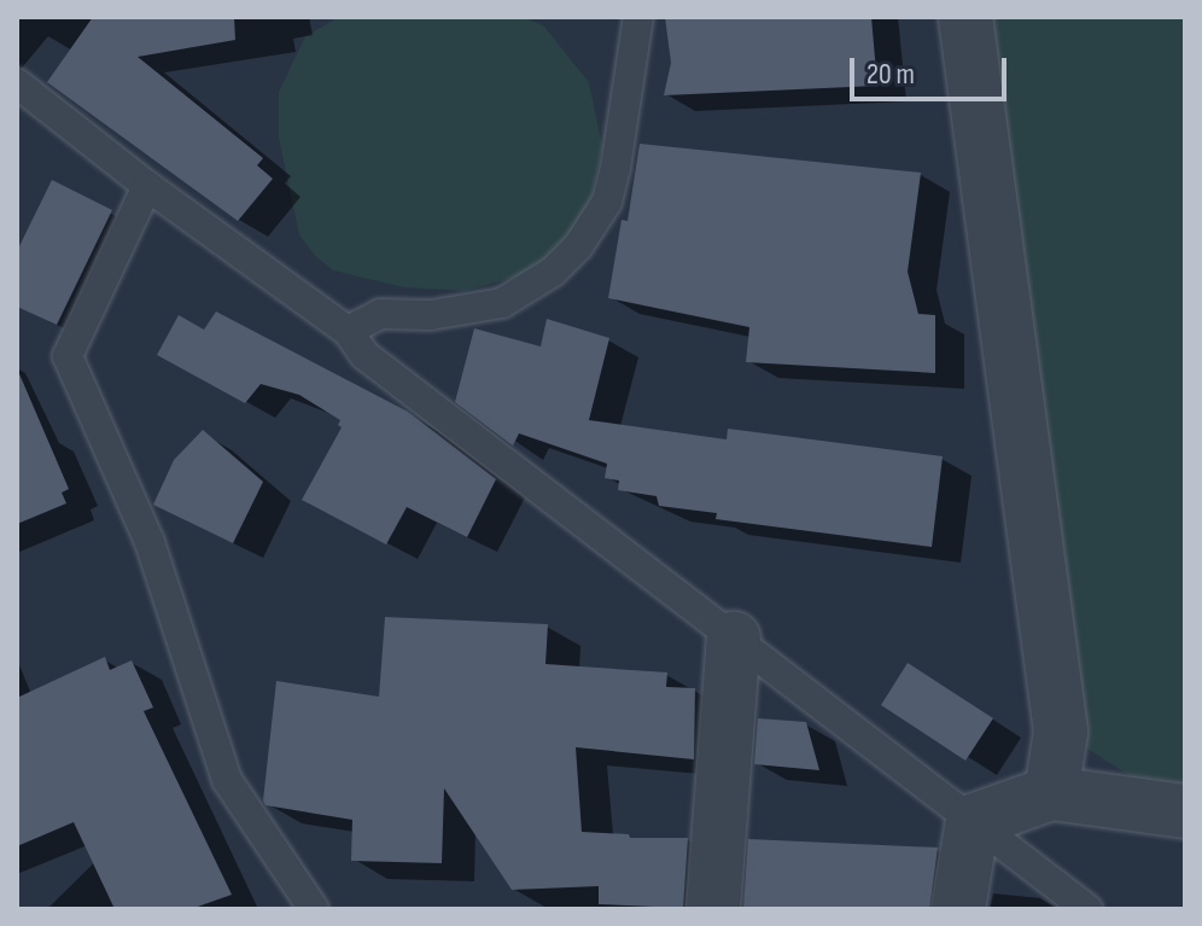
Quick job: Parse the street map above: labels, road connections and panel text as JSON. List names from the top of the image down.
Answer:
{
  "scale_bar": "20 m"
}
